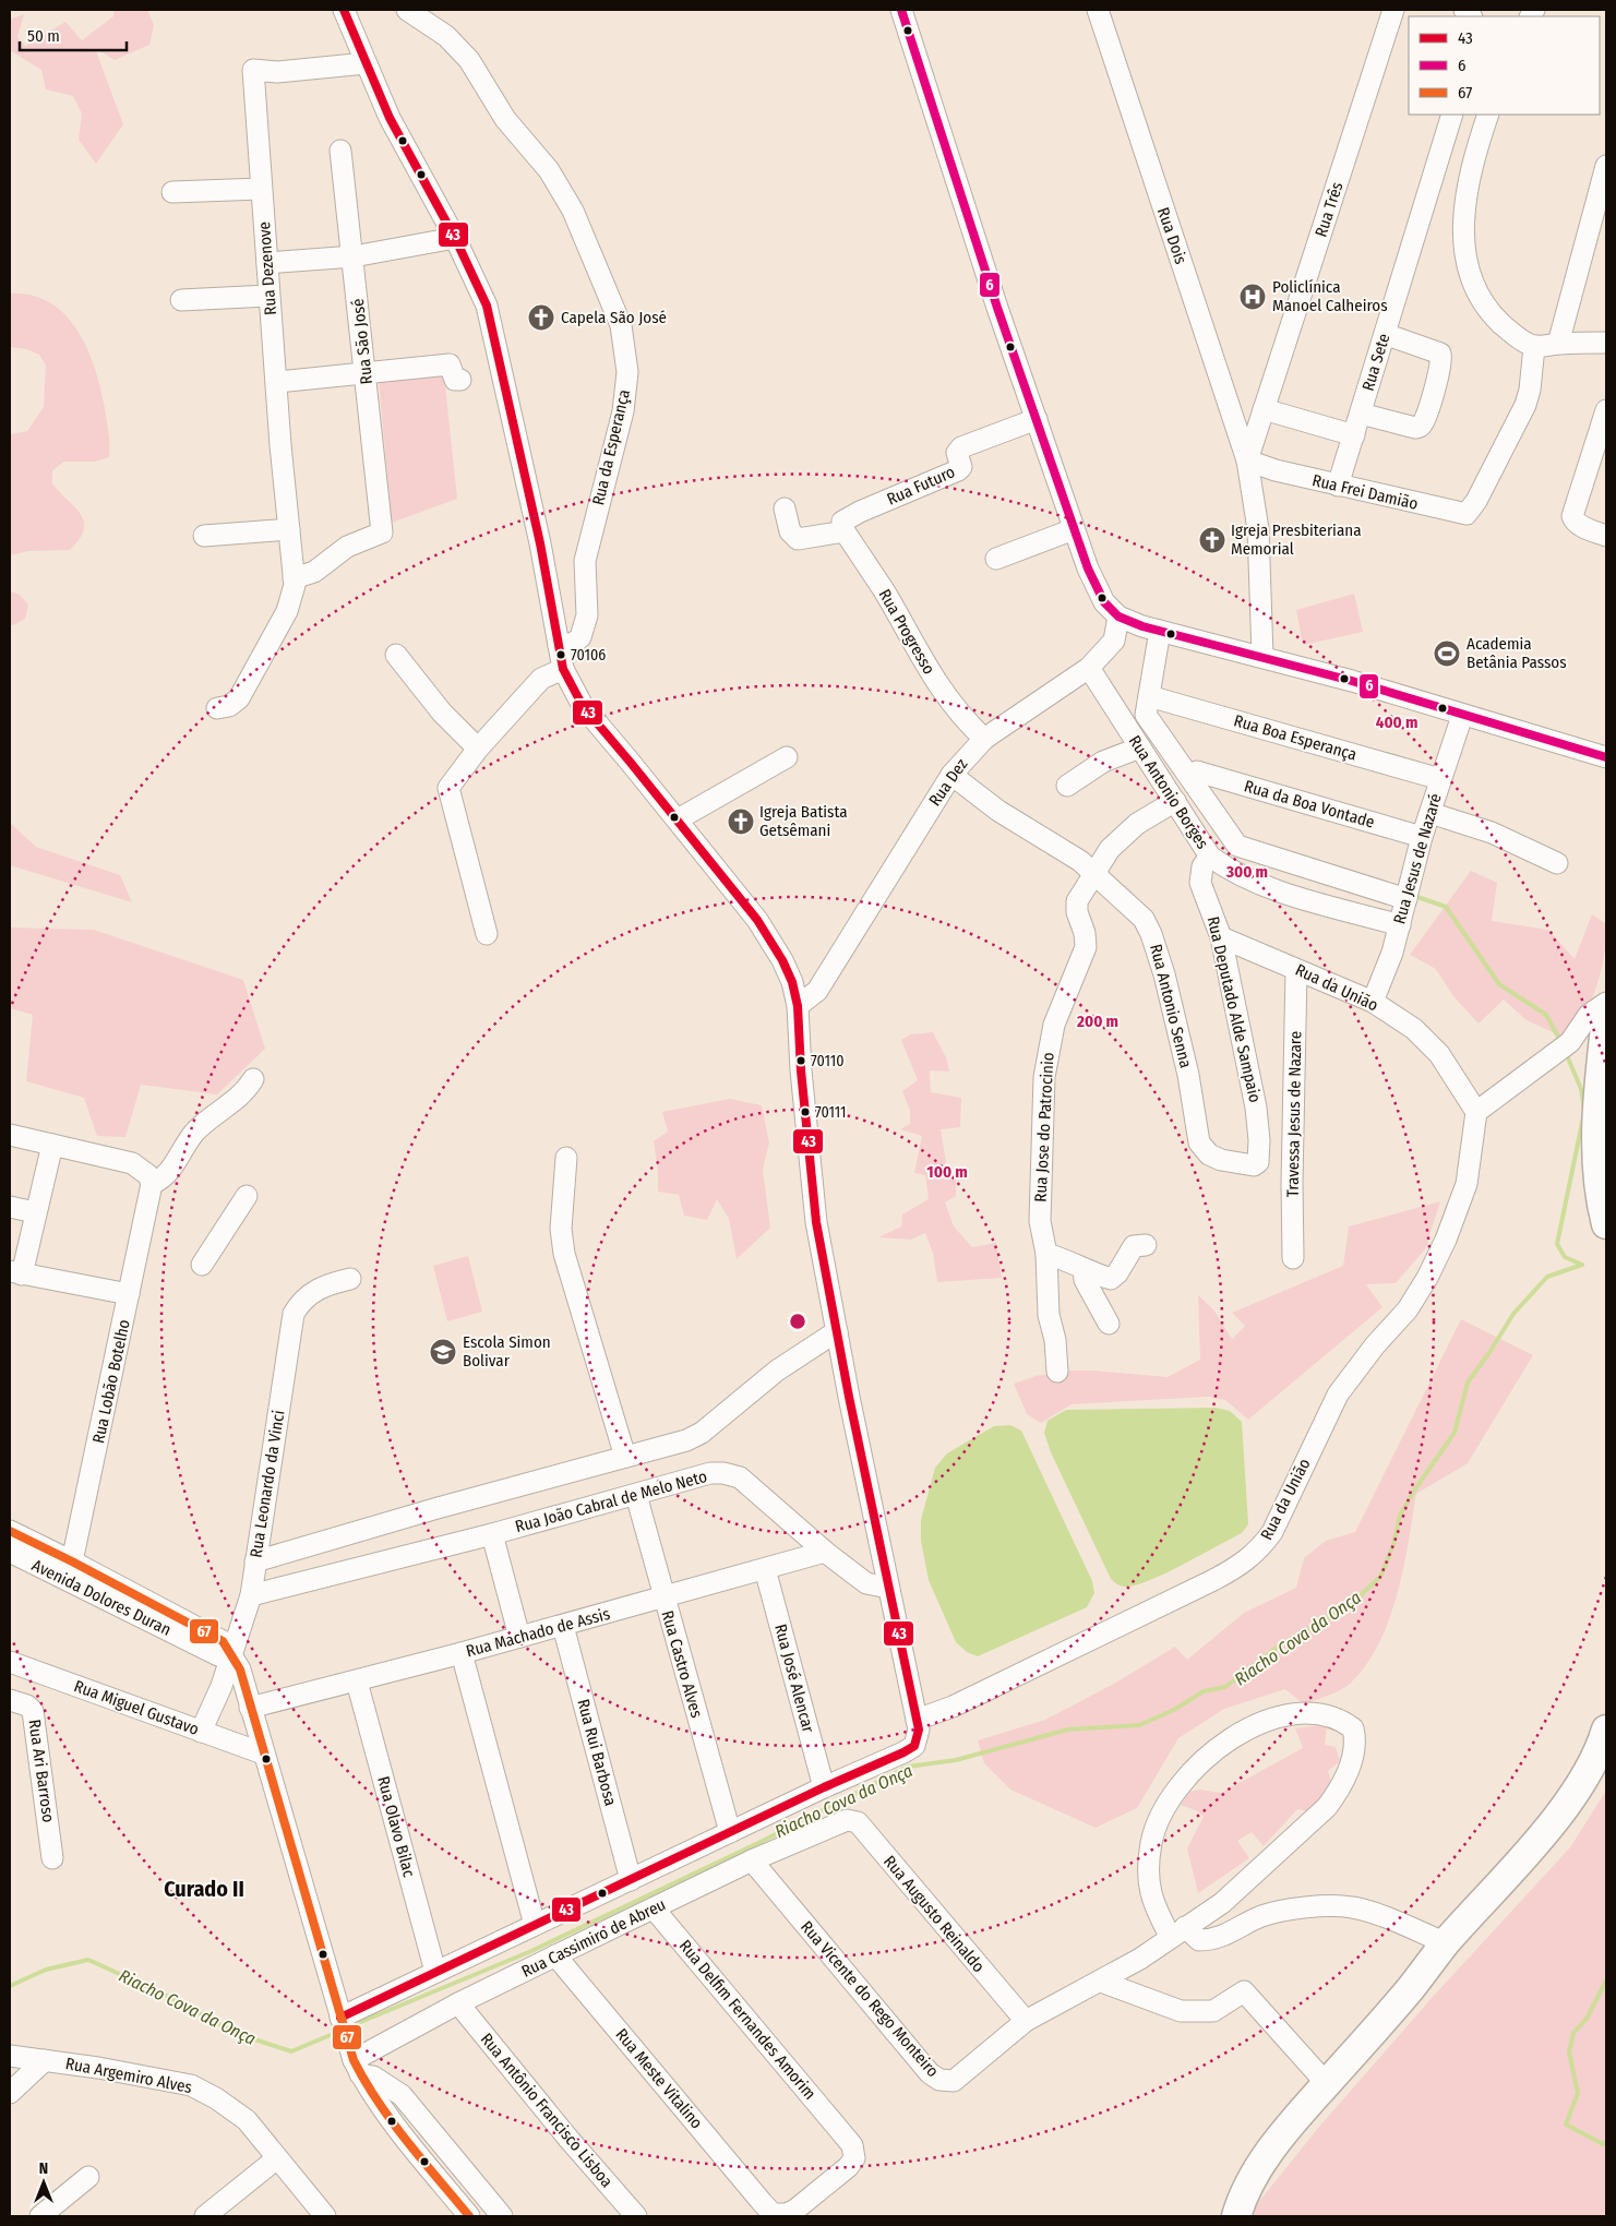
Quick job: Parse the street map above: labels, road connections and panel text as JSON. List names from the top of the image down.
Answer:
{
  "streets": {
    "street": [
      "Rua Três",
      "Rua Dois",
      "Rua Dezenove",
      "Rua São José",
      "Rua Sete",
      "Rua da Esperança",
      "Rua Futuro",
      "Rua Frei Damião",
      "Rua Progresso",
      "Rua Boa Esperança",
      "Rua Dez",
      "Rua Antonio Borges",
      "Rua da Boa Vontade",
      "Rua Jesus de Nazaré",
      "Rua da União",
      "Rua Antonio Senna",
      "Rua Deputado Alde Sampaio",
      "Travessa Jesus de Nazare",
      "Rua Jose do Patrocinio",
      "Rua Lobão Botelho",
      "Rua Leonardo da Vinci",
      "Rua João Cabral de Melo Neto",
      "Avenida Dolores Duran",
      "Rua Machado de Assis",
      "Rua Castro Alves",
      "Rua José Alencar",
      "Rua Miguel Gustavo",
      "Rua Rui Barbosa",
      "Rua Ari Barroso",
      "Rua Olavo Bilac",
      "Rua Augusto Reinaldo",
      "Rua Cassimiro de Abreu",
      "Rua Vicente do Rego Monteiro",
      "Rua Delfim Fernandes Amorim",
      "Rua Argemiro Alves",
      "Rua Meste Vitalino",
      "Rua Antônio Francisco Lisboa"
    ]
  },
  "crossings": [
    ["Rua Três", "Rua Dois"],
    ["Rua Três", "Rua Frei Damião"],
    ["Rua Dois", "Rua Frei Damião"],
    ["Rua Dezenove", "Rua São José"],
    ["Rua Sete", "Rua Frei Damião"],
    ["Rua Futuro", "Rua Progresso"],
    ["Rua Progresso", "Rua Dez"],
    ["Rua Boa Esperança", "Rua Jesus de Nazaré"],
    ["Rua Dez", "Rua Antonio Borges"],
    ["Rua Dez", "Rua Antonio Senna"],
    ["Rua Antonio Borges", "Rua Jesus de Nazaré"],
    ["Rua Antonio Borges", "Rua Deputado Alde Sampaio"],
    ["Rua Antonio Borges", "Rua Jose do Patrocinio"],
    ["Rua da Boa Vontade", "Rua Jesus de Nazaré"],
    ["Rua Jesus de Nazaré", "Rua da União"],
    ["Rua da União", "Rua Deputado Alde Sampaio"],
    ["Rua da União", "Travessa Jesus de Nazare"],
    ["Rua Antonio Senna", "Rua Deputado Alde Sampaio"],
    ["Rua Antonio Senna", "Rua Jose do Patrocinio"],
    ["Rua Lobão Botelho", "Avenida Dolores Duran"],
    ["Rua Leonardo da Vinci", "Rua João Cabral de Melo Neto"],
    ["Rua Leonardo da Vinci", "Avenida Dolores Duran"],
    ["Rua Leonardo da Vinci", "Rua Miguel Gustavo"],
    ["Rua João Cabral de Melo Neto", "Rua Machado de Assis"],
    ["Rua João Cabral de Melo Neto", "Rua Castro Alves"],
    ["Rua Machado de Assis", "Rua Castro Alves"],
    ["Rua Machado de Assis", "Rua José Alencar"],
    ["Rua Machado de Assis", "Rua Rui Barbosa"],
    ["Rua Machado de Assis", "Rua Olavo Bilac"],
    ["Rua Augusto Reinaldo", "Rua Cassimiro de Abreu"],
    ["Rua Augusto Reinaldo", "Rua Vicente do Rego Monteiro"],
    ["Rua Cassimiro de Abreu", "Rua Vicente do Rego Monteiro"],
    ["Rua Cassimiro de Abreu", "Rua Delfim Fernandes Amorim"],
    ["Rua Cassimiro de Abreu", "Rua Meste Vitalino"],
    ["Rua Cassimiro de Abreu", "Rua Antônio Francisco Lisboa"],
    ["Rua Delfim Fernandes Amorim", "Rua Meste Vitalino"]
  ],
  "districts": ["Curado II"],
  "water": ["Riacho Cova da Onça"],
  "places": {
    "hospital": ["Policlínica Manoel Calheiros"],
    "church": ["Capela São José", "Igreja Presbiteriana Memorial", "Igreja Batista Getsêmani"],
    "sports": ["Academia Betânia Passos"],
    "other": ["70106", "70110", "70111"],
    "school or university": ["Escola Simon Bolivar"]
  },
  "lines": ["transit line 43", "transit line 6", "transit line 67"],
  "legend": ["43", "6", "67"],
  "scale_bar": "50 m",
  "north": "top",
  "rings": [
    "400 m",
    "300 m",
    "200 m",
    "100 m"
  ]
}
